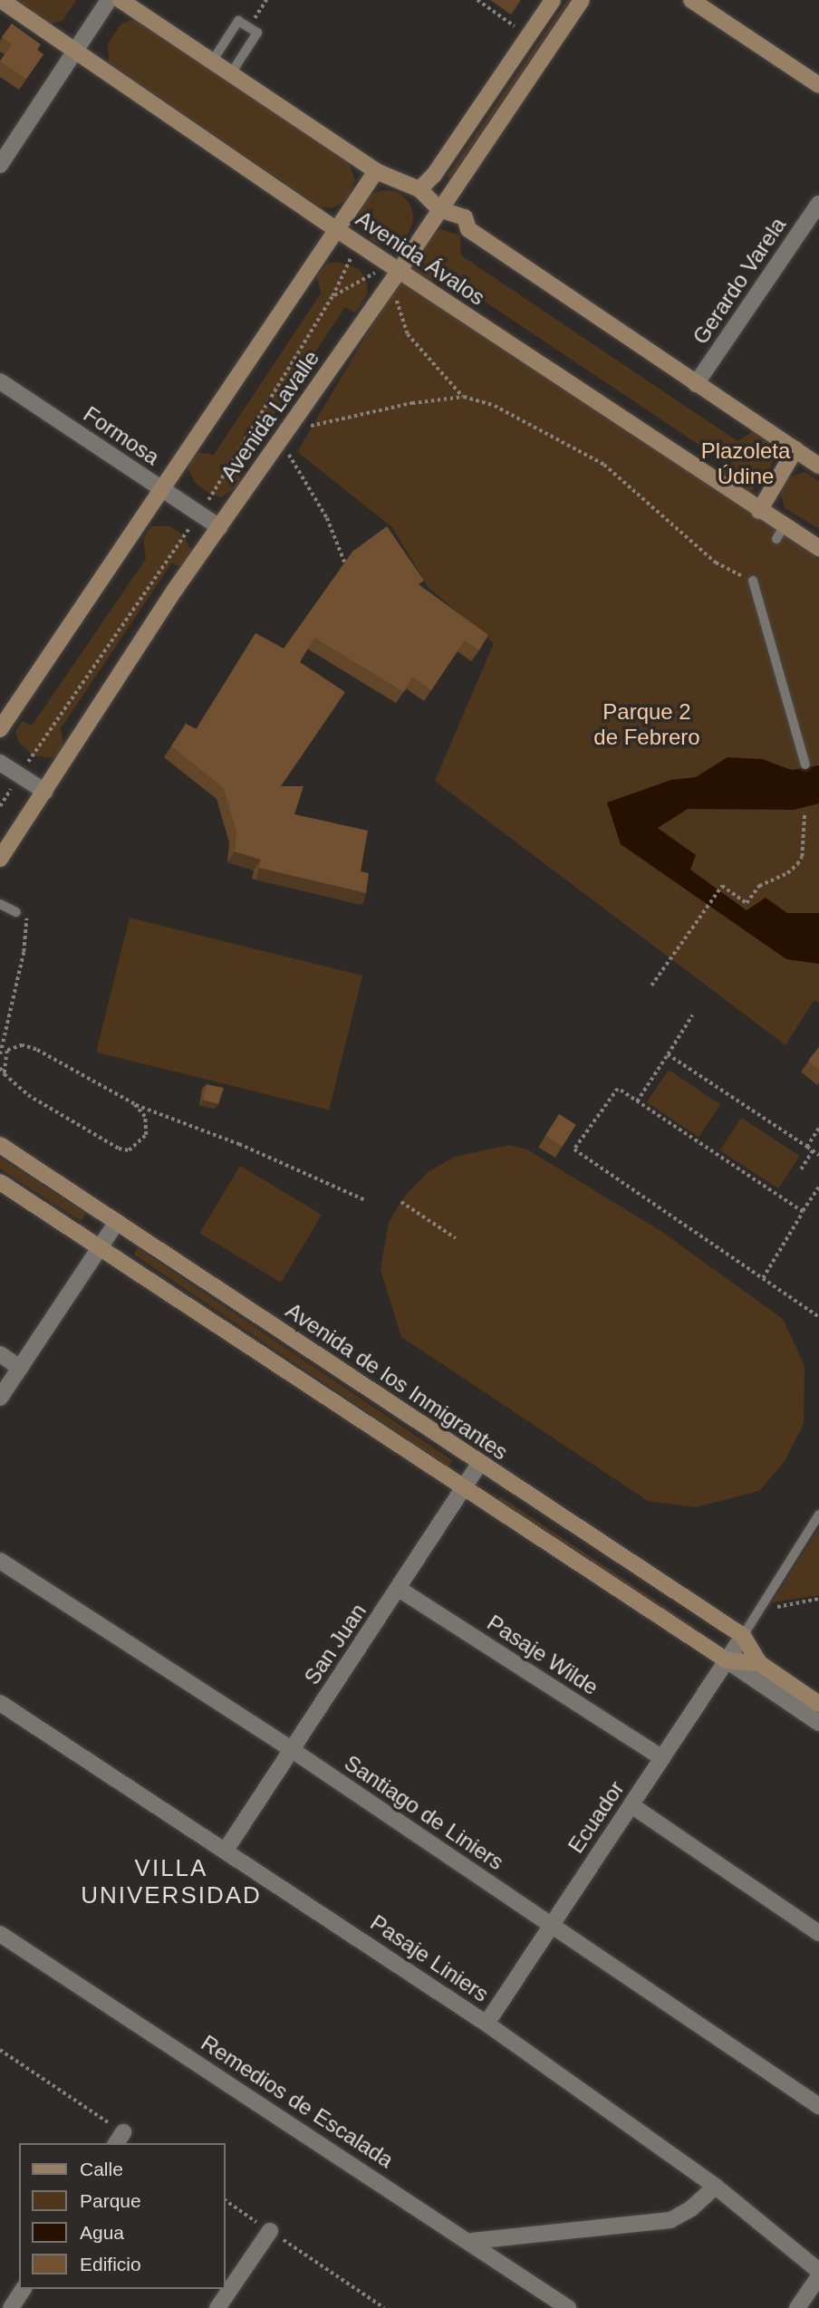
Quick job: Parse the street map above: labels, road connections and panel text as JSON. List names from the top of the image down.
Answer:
{
  "streets": {
    "main road": ["Avenida Ávalos", "Avenida Lavalle", "Avenida de los Inmigrantes"],
    "street": [
      "Gerardo Varela",
      "Formosa",
      "San Juan",
      "Pasaje Wilde",
      "Santiago de Liniers",
      "Ecuador",
      "Pasaje Liniers",
      "Remedios de Escalada"
    ]
  },
  "crossings": [
    ["Avenida Ávalos", "Avenida Lavalle"],
    ["Avenida Lavalle", "Formosa"],
    ["Avenida de los Inmigrantes", "San Juan"],
    ["Avenida de los Inmigrantes", "Ecuador"],
    ["San Juan", "Pasaje Wilde"],
    ["San Juan", "Santiago de Liniers"],
    ["San Juan", "Pasaje Liniers"],
    ["Pasaje Wilde", "Ecuador"],
    ["Santiago de Liniers", "Ecuador"],
    ["Ecuador", "Pasaje Liniers"]
  ],
  "districts": ["VILLA UNIVERSIDAD"],
  "parks": ["Plazoleta Údine", "Parque 2 de Febrero"],
  "legend": [
    "Calle",
    "Parque",
    "Agua",
    "Edificio"
  ]
}
